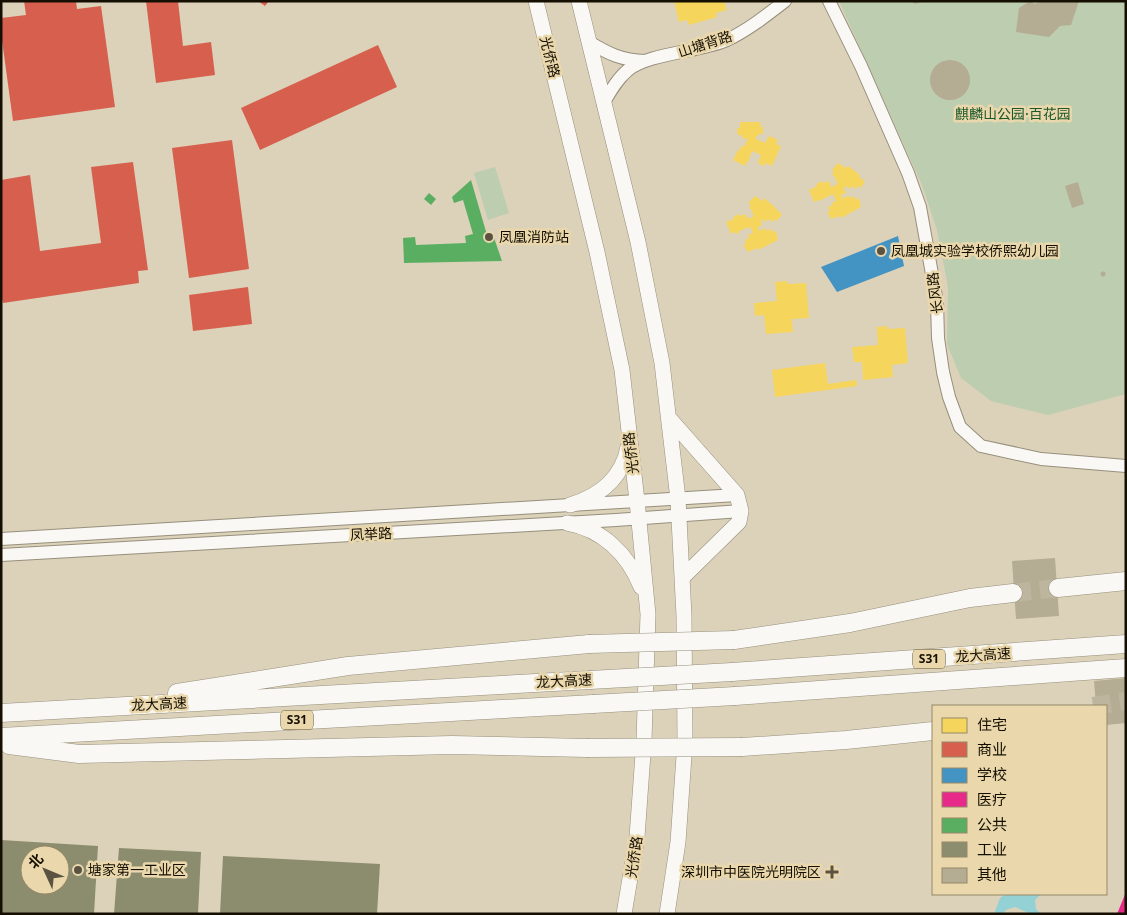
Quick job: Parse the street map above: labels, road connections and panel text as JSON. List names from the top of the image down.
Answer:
{
  "streets": {
    "highway": ["龙大高速", "S31"],
    "main road": ["光侨路"],
    "street": ["山塘背路", "长风路", "凤举路"]
  },
  "crossings": [
    ["光侨路", "凤举路"]
  ],
  "parks": ["麒麟山公园·百花园"],
  "places": {
    "other": ["凤凰消防站", "凤凰城实验学校侨熙幼儿园", "塘家第一工业区"],
    "health": ["深圳市中医院光明院区"]
  },
  "legend": [
    "住宅",
    "商业",
    "学校",
    "医疗",
    "公共",
    "工业",
    "其他"
  ],
  "north": "top left"
}
